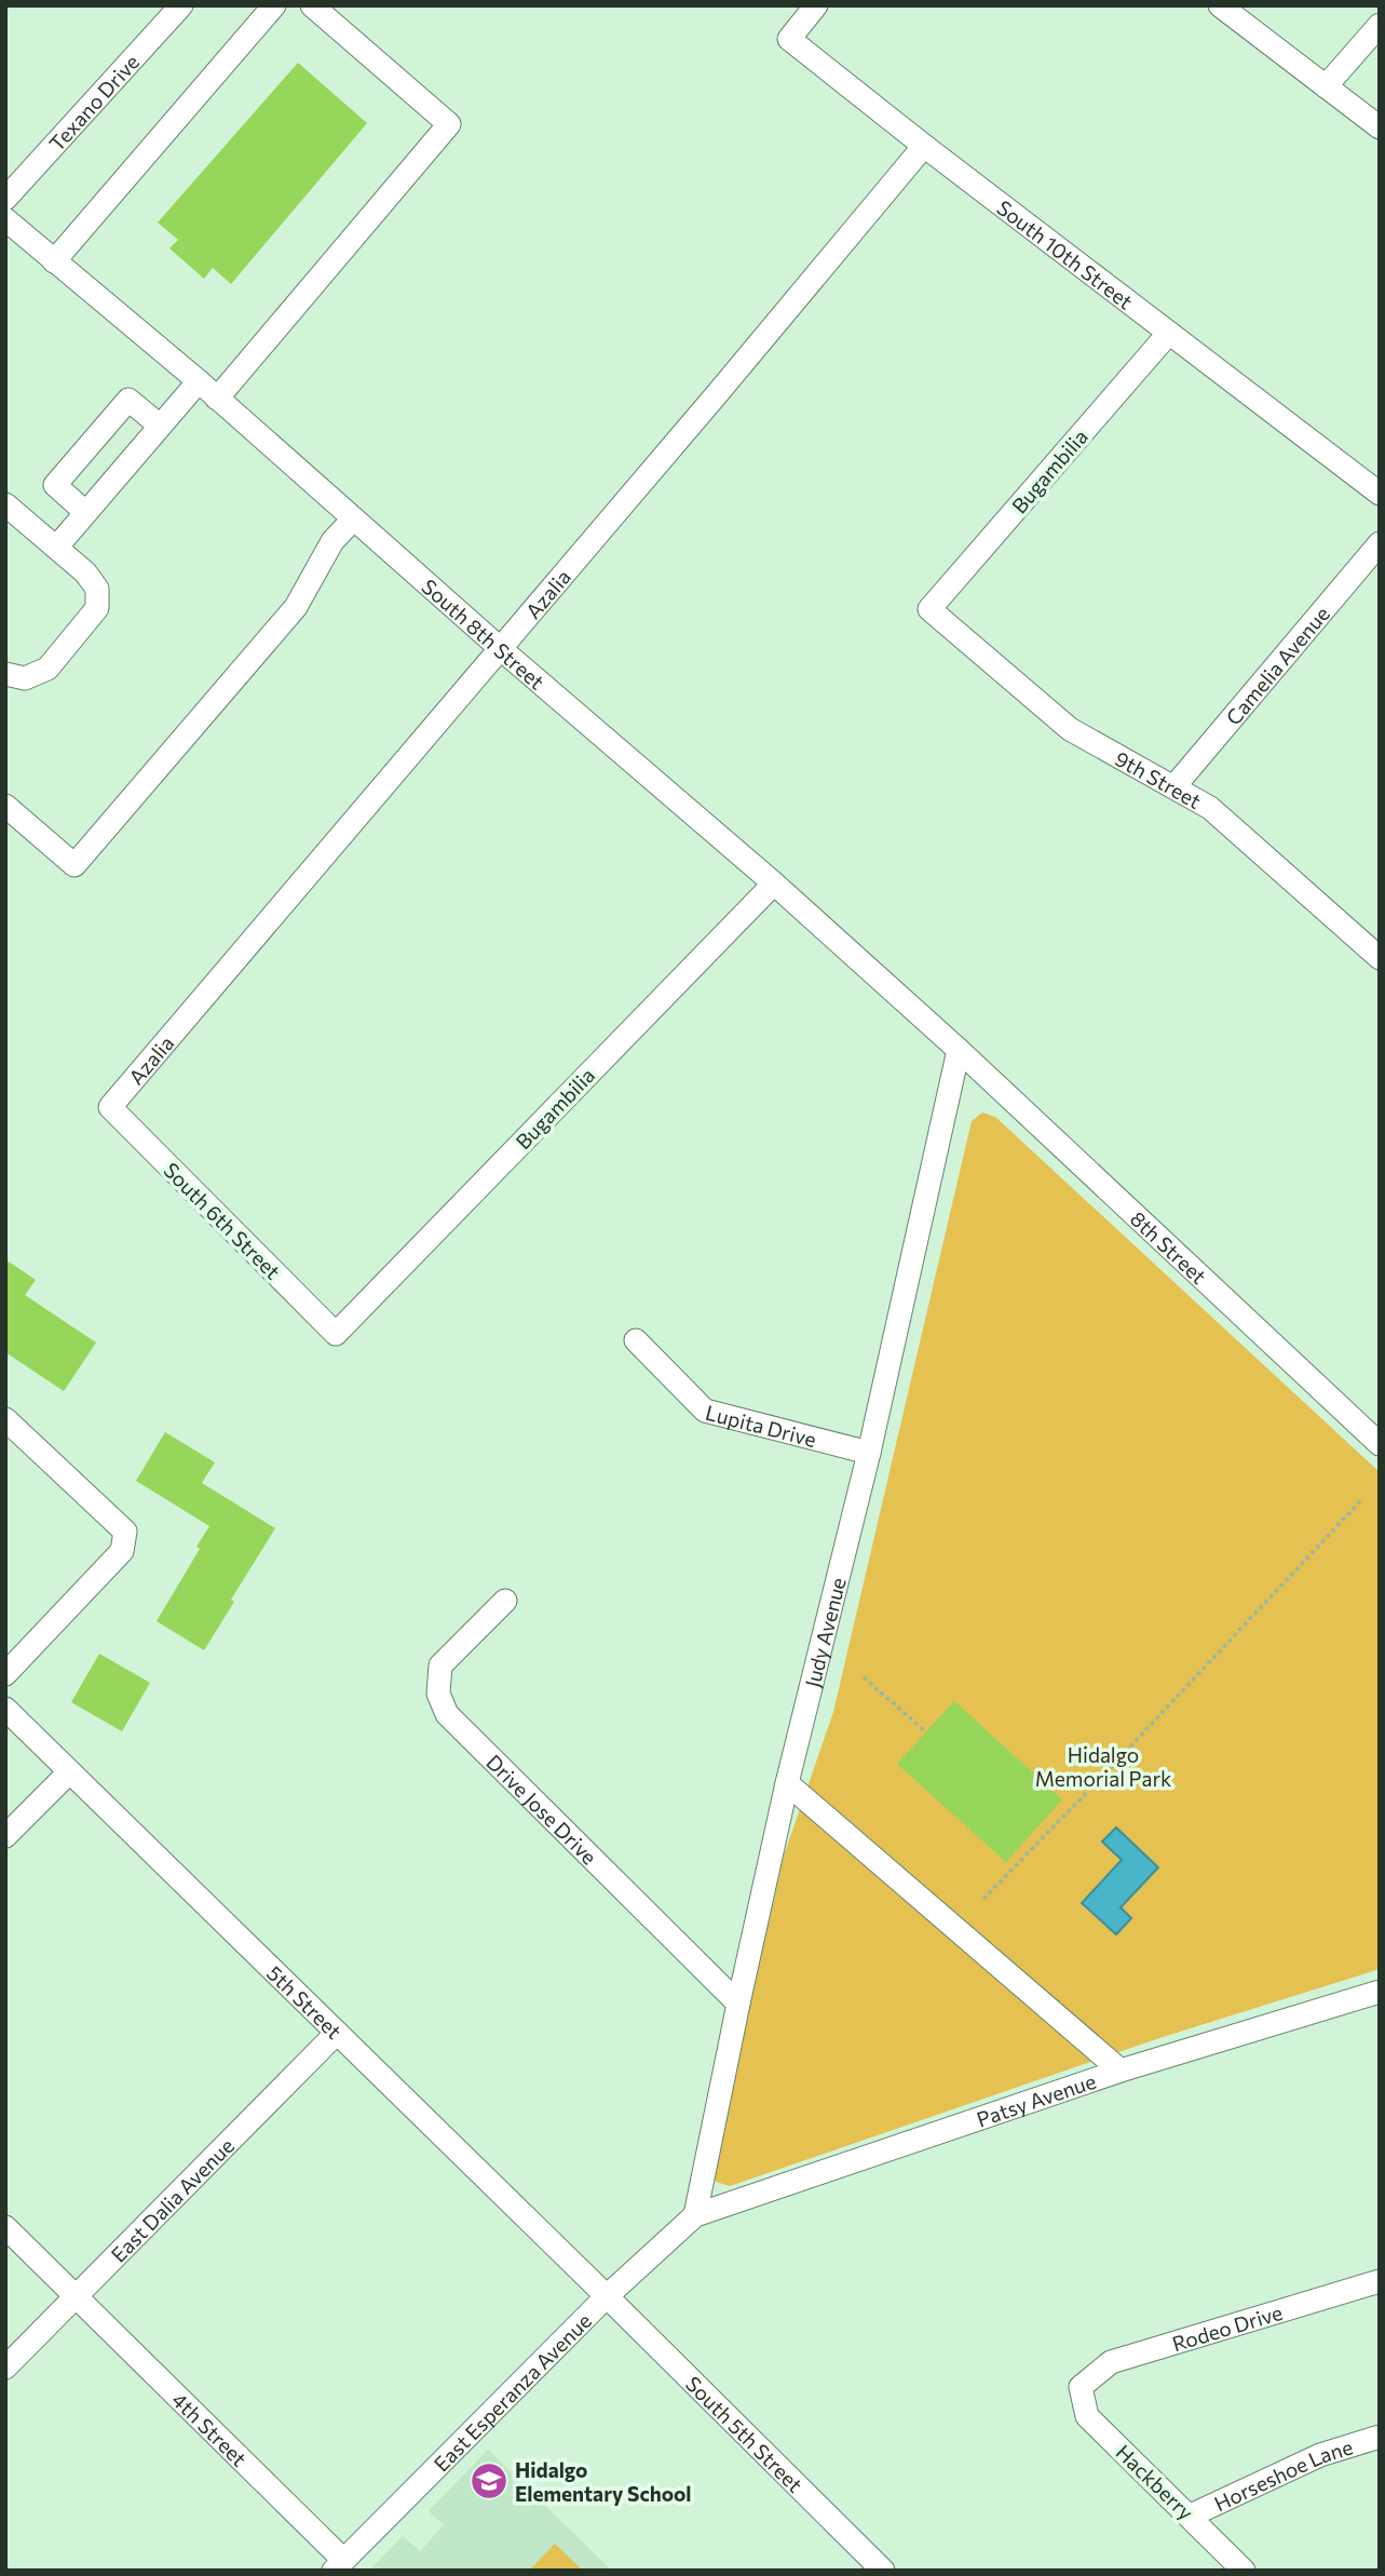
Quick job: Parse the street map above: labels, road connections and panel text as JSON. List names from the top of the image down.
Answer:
{
  "streets": {
    "street": [
      "Texano Drive",
      "South 10th Street",
      "Bugambilia",
      "Azalia",
      "South 8th Street",
      "Camelia Avenue",
      "9th Street",
      "South 6th Street",
      "8th Street",
      "Lupita Drive",
      "Judy Avenue",
      "Drive Jose Drive",
      "5th Street",
      "Patsy Avenue",
      "East Dalia Avenue",
      "Rodeo Drive",
      "East Esperanza Avenue",
      "4th Street",
      "South 5th Street",
      "Horseshoe Lane",
      "Hackberry"
    ]
  },
  "crossings": [
    ["South 10th Street", "Bugambilia"],
    ["South 10th Street", "Azalia"],
    ["Bugambilia", "South 8th Street"],
    ["Bugambilia", "9th Street"],
    ["Bugambilia", "South 6th Street"],
    ["Azalia", "South 8th Street"],
    ["Azalia", "South 6th Street"],
    ["South 8th Street", "8th Street"],
    ["South 8th Street", "Judy Avenue"],
    ["Camelia Avenue", "9th Street"],
    ["8th Street", "Judy Avenue"],
    ["Lupita Drive", "Judy Avenue"],
    ["Judy Avenue", "Drive Jose Drive"],
    ["Judy Avenue", "Patsy Avenue"],
    ["Judy Avenue", "East Esperanza Avenue"],
    ["5th Street", "East Dalia Avenue"],
    ["5th Street", "East Esperanza Avenue"],
    ["5th Street", "South 5th Street"],
    ["Patsy Avenue", "East Esperanza Avenue"],
    ["East Dalia Avenue", "4th Street"],
    ["Rodeo Drive", "Hackberry"],
    ["East Esperanza Avenue", "4th Street"],
    ["East Esperanza Avenue", "South 5th Street"],
    ["Horseshoe Lane", "Hackberry"]
  ],
  "parks": ["Hidalgo Memorial Park"],
  "places": {
    "school or university": ["Hidalgo Elementary School"]
  }
}
